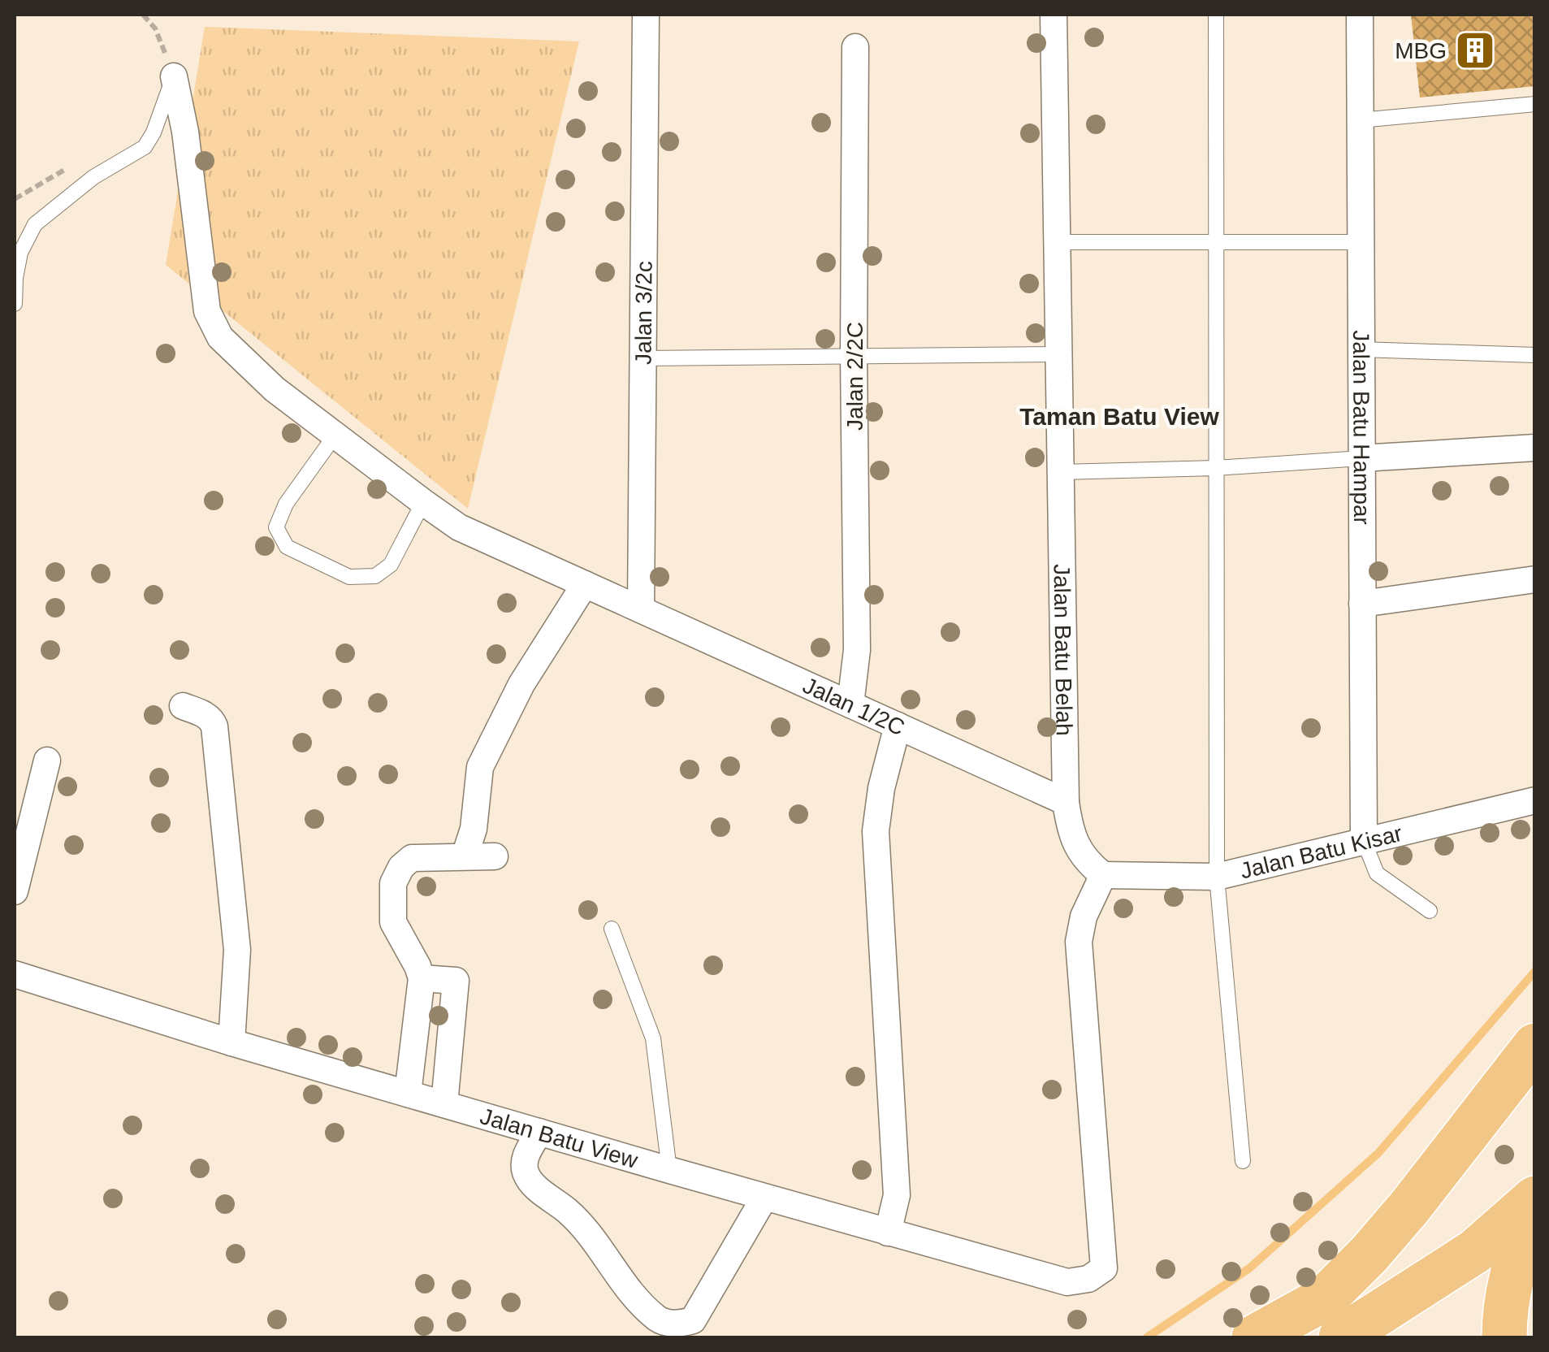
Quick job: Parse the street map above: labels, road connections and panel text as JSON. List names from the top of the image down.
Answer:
{
  "streets": {
    "street": [
      "Jalan 3/2c",
      "Jalan 2/2C",
      "Jalan Batu Hampar",
      "Jalan Batu Belah",
      "Jalan 1/2C",
      "Jalan Batu Kisar",
      "Jalan Batu View"
    ]
  },
  "crossings": [
    ["Jalan 3/2c", "Jalan 1/2C"],
    ["Jalan 2/2C", "Jalan 1/2C"],
    ["Jalan Batu Hampar", "Jalan Batu Kisar"],
    ["Jalan Batu Belah", "Jalan 1/2C"],
    ["Jalan Batu Belah", "Jalan Batu Kisar"],
    ["Jalan Batu Belah", "Jalan Batu View"],
    ["Jalan Batu Kisar", "Jalan Batu View"]
  ],
  "districts": ["Taman Batu View"],
  "places": {
    "building": ["MBG"]
  }
}
